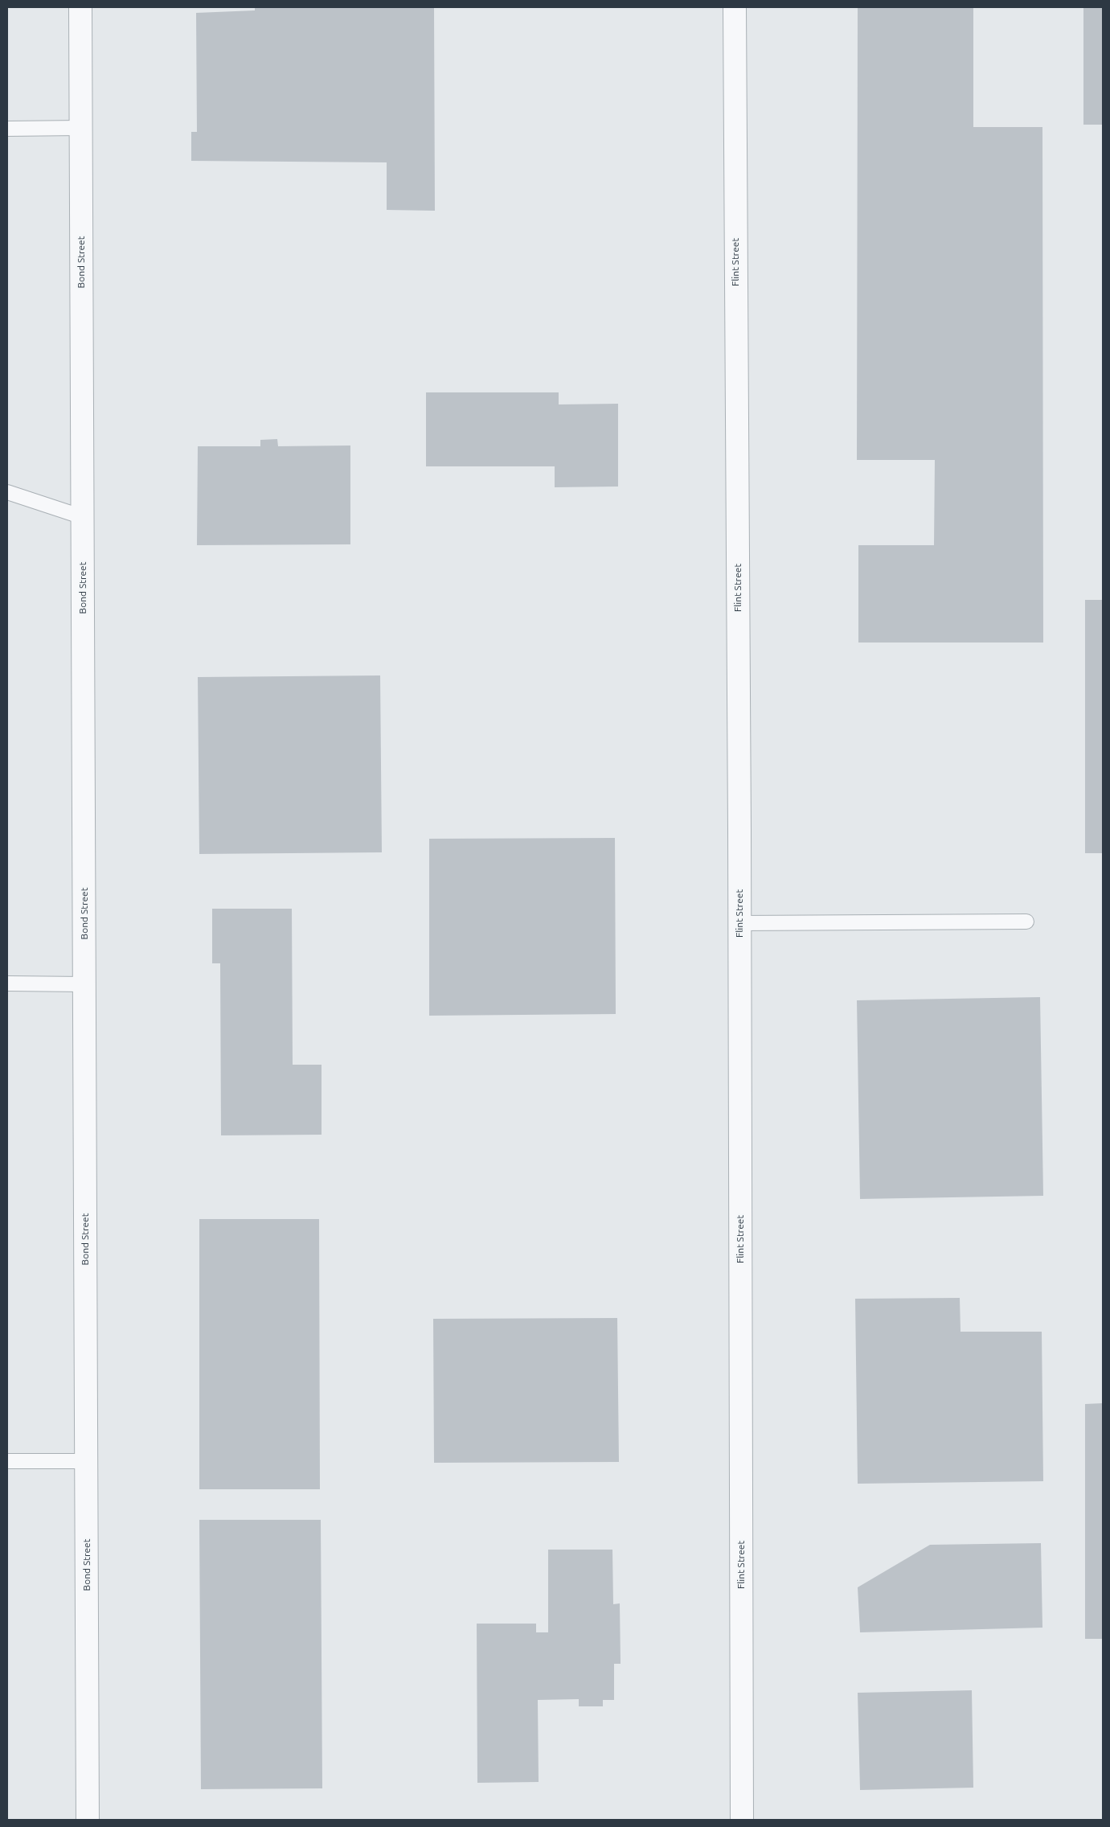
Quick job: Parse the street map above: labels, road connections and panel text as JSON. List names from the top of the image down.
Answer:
{
  "streets": {
    "street": ["Bond Street", "Flint Street"]
  }
}
